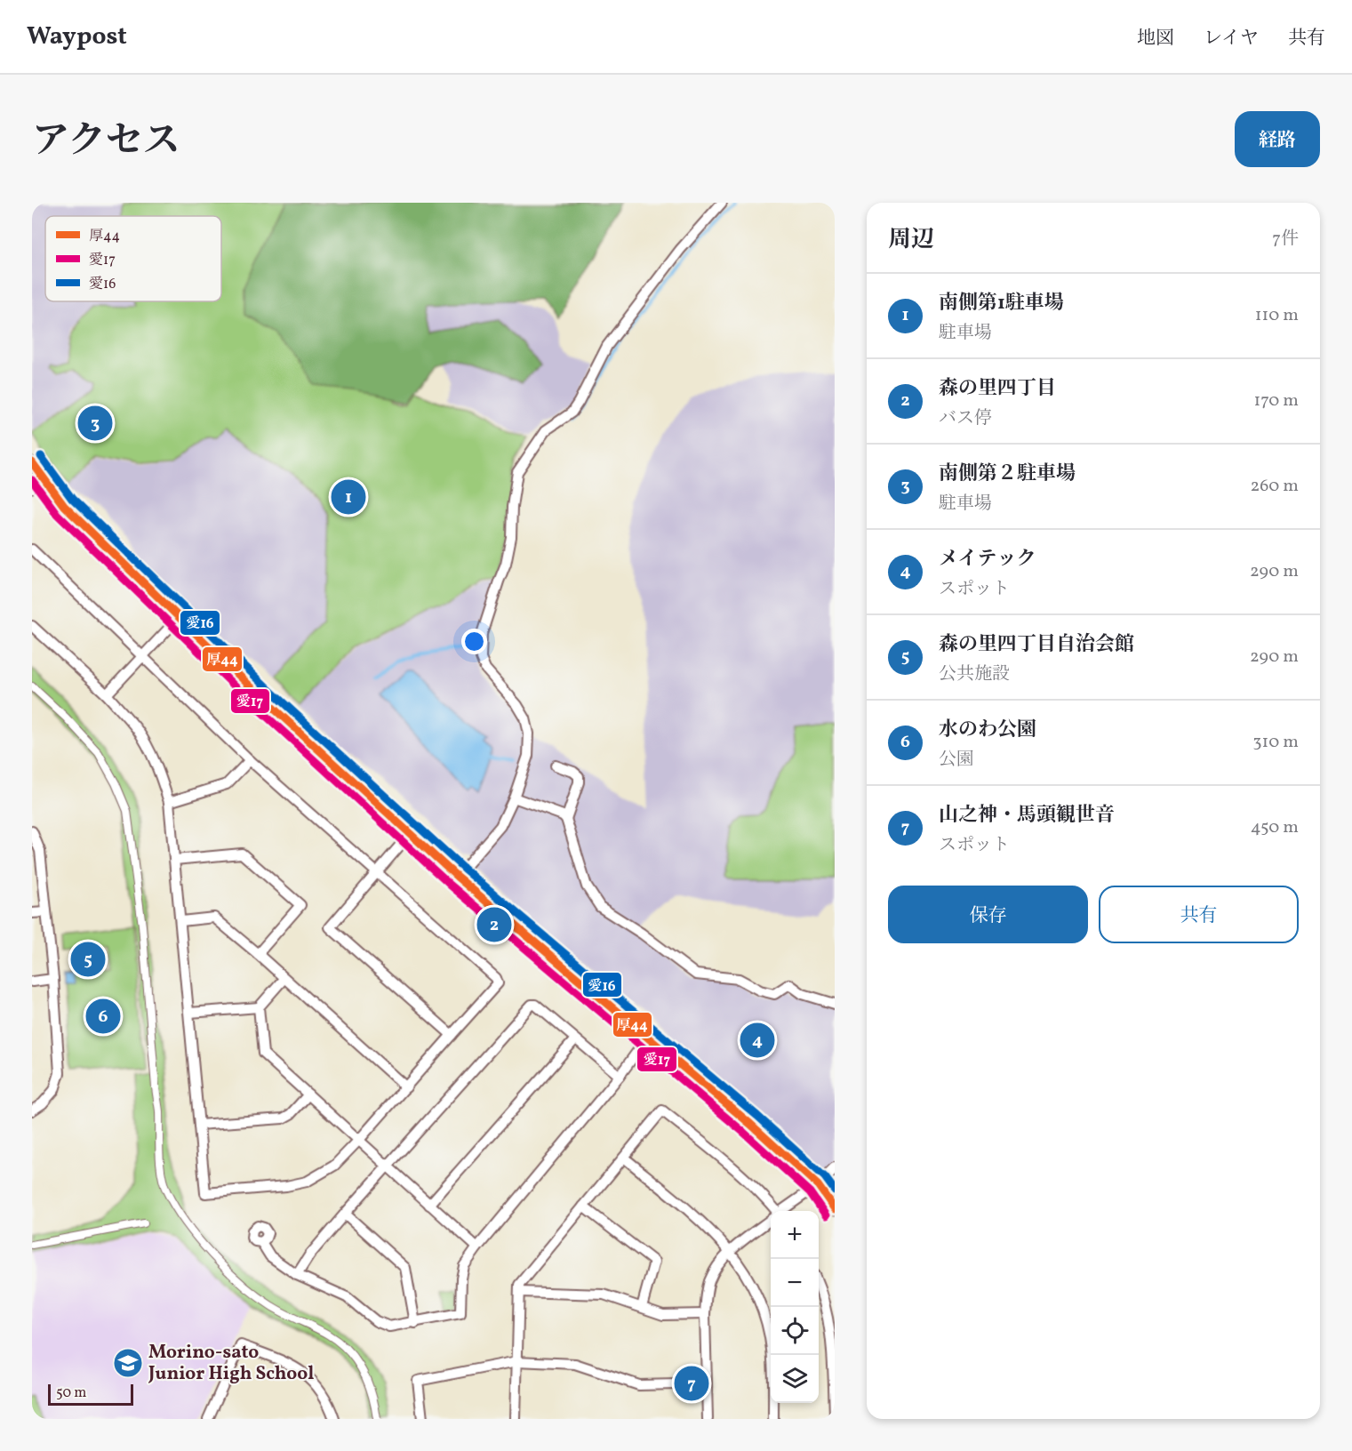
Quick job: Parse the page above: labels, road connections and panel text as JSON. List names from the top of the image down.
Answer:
{
  "places": {
    "school or university": ["Morino-sato Junior High School"]
  },
  "lines": ["transit line 愛16", "transit line 厚44", "transit line 愛17"],
  "legend": ["厚44", "愛17", "愛16"],
  "scale_bar": "50 m",
  "page": {
    "header": "Waypost",
    "nav": ["地図", "レイヤ", "共有"],
    "title": "アクセス",
    "buttons": [
      "経路",
      ["保存", "共有"]
    ],
    "heading": ["周辺", "7件"],
    "list": [
      {
        "mark": "1",
        "name": "南側第1駐車場",
        "note": "駐車場",
        "value": "110 m"
      },
      {
        "mark": "2",
        "name": "森の里四丁目",
        "note": "バス停",
        "value": "170 m"
      },
      {
        "mark": "3",
        "name": "南側第２駐車場",
        "note": "駐車場",
        "value": "260 m"
      },
      {
        "mark": "4",
        "name": "メイテック",
        "note": "スポット",
        "value": "290 m"
      },
      {
        "mark": "5",
        "name": "森の里四丁目自治会館",
        "note": "公共施設",
        "value": "290 m"
      },
      {
        "mark": "6",
        "name": "水のわ公園",
        "note": "公園",
        "value": "310 m"
      },
      {
        "mark": "7",
        "name": "山之神・馬頭観世音",
        "note": "スポット",
        "value": "450 m"
      }
    ],
    "pins": [
      "3",
      "1",
      "2",
      "5",
      "6",
      "4",
      "7"
    ],
    "map_buttons": ["+", "−"],
    "scale": "50 m"
  }
}
